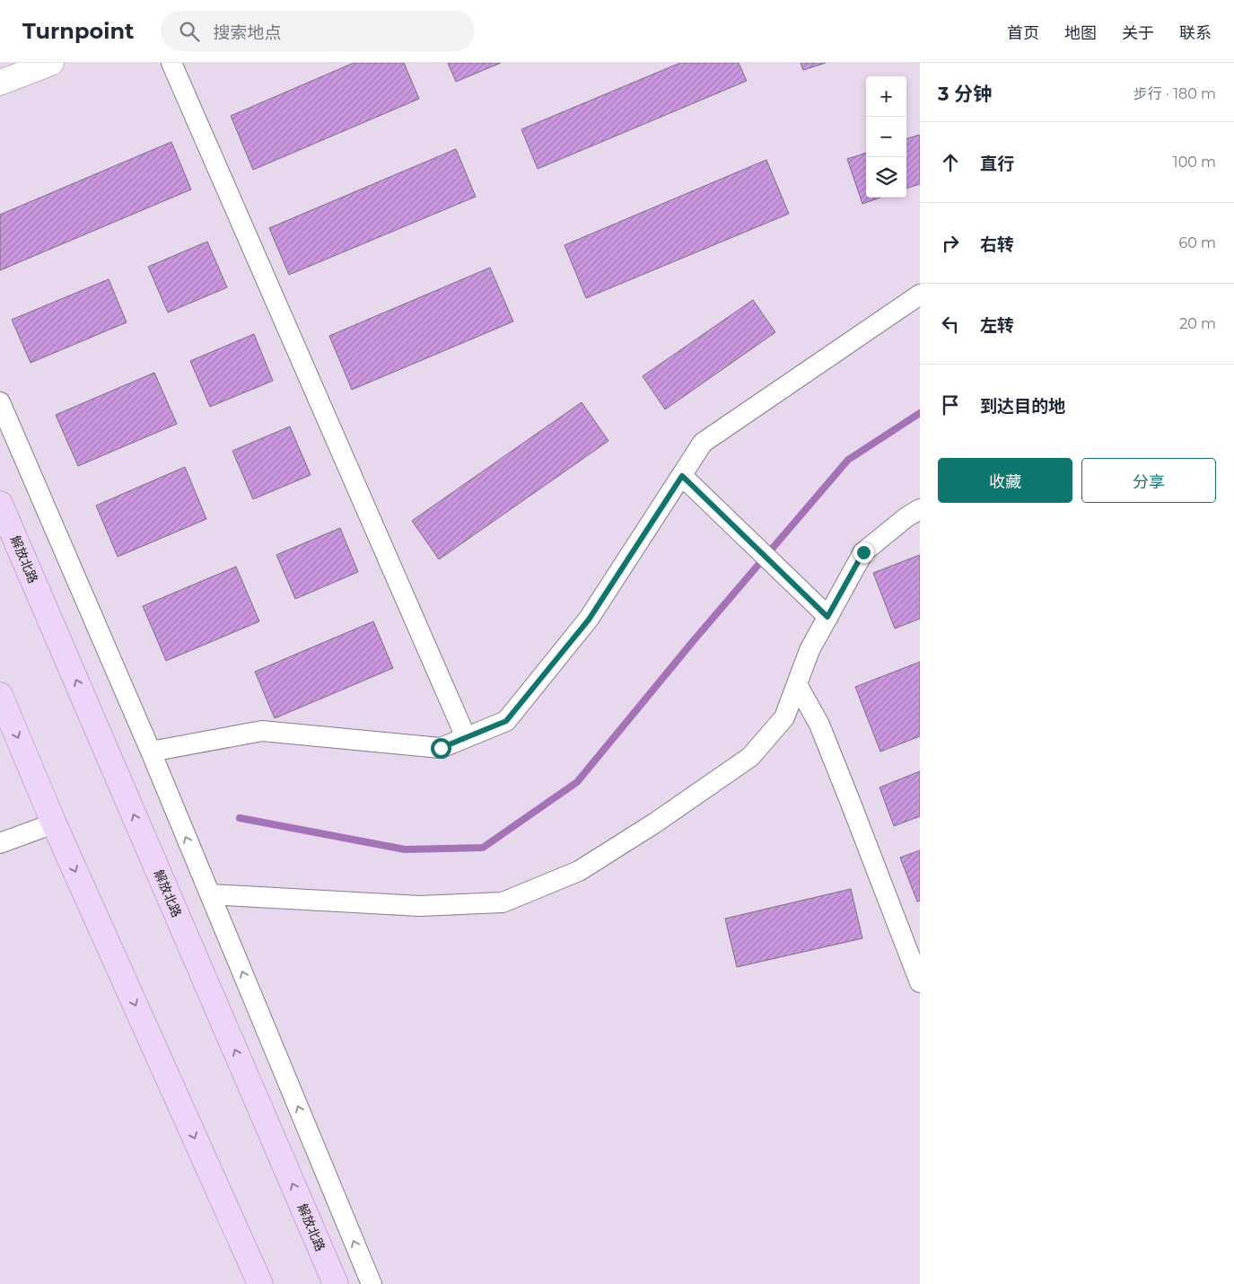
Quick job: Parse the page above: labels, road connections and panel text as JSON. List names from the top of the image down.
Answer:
{
  "streets": {
    "main road": ["解放北路"]
  },
  "page": {
    "header": "Turnpoint",
    "search": "搜索地点",
    "nav": [
      "首页",
      "地图",
      "关于",
      "联系"
    ],
    "heading": ["3 分钟", "步行 · 180 m"],
    "map_buttons": ["+", "−"],
    "list": [
      ["直行", "100 m"],
      ["右转", "60 m"],
      ["左转", "20 m"],
      "到达目的地"
    ],
    "buttons": ["收藏", "分享"]
  }
}
